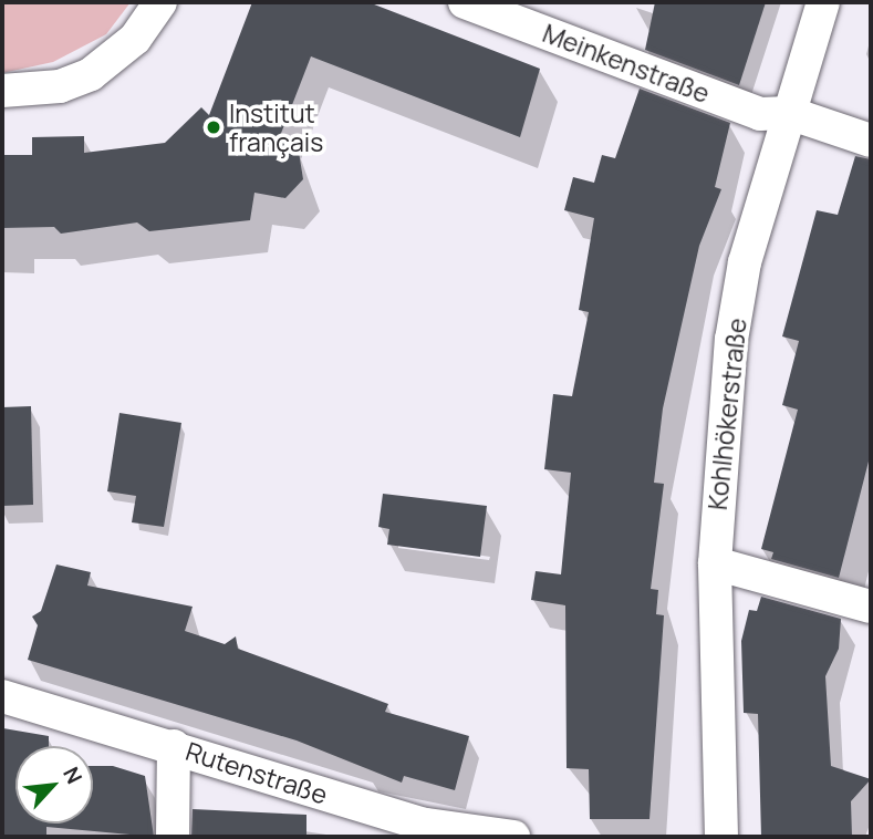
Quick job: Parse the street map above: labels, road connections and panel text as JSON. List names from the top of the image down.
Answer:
{
  "streets": {
    "street": ["Meinkenstraße", "Kohlhökerstraße", "Rutenstraße"]
  },
  "crossings": [
    ["Meinkenstraße", "Kohlhökerstraße"]
  ],
  "places": ["Institut français"],
  "north": "top right"
}
